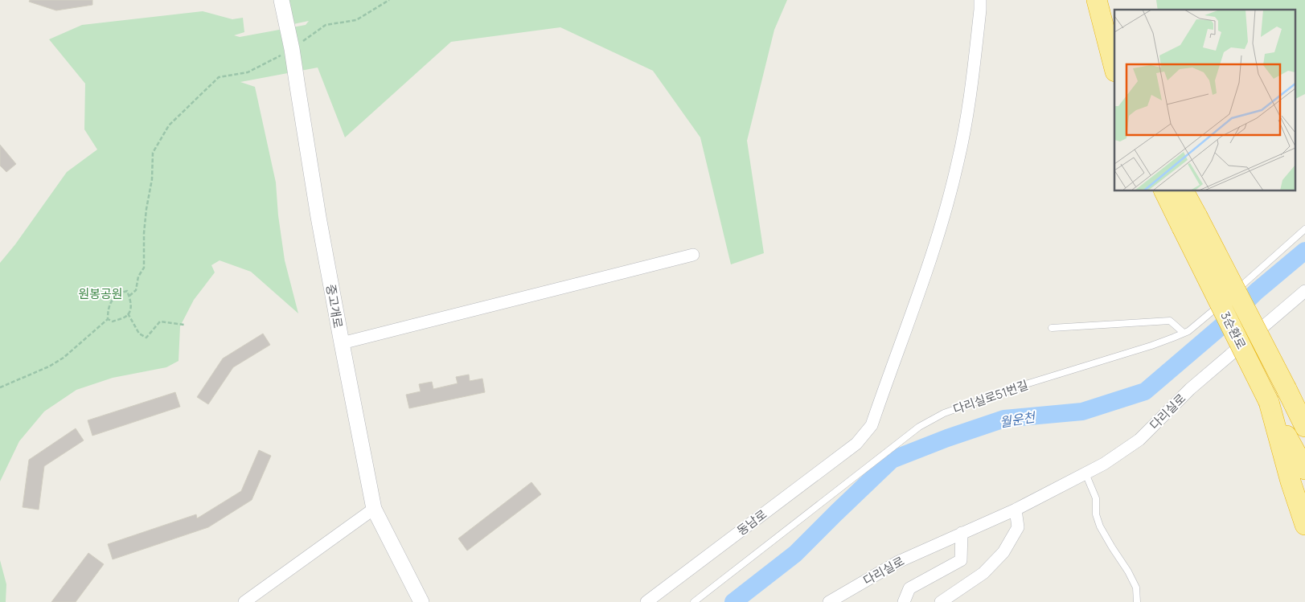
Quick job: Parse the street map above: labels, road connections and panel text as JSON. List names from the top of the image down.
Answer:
{
  "streets": {
    "highway": ["3순환로"],
    "street": ["중고개로", "다리실로", "동남로"],
    "lane": ["다리실로51번길"]
  },
  "water": ["월운천"],
  "parks": ["원봉공원"]
}
